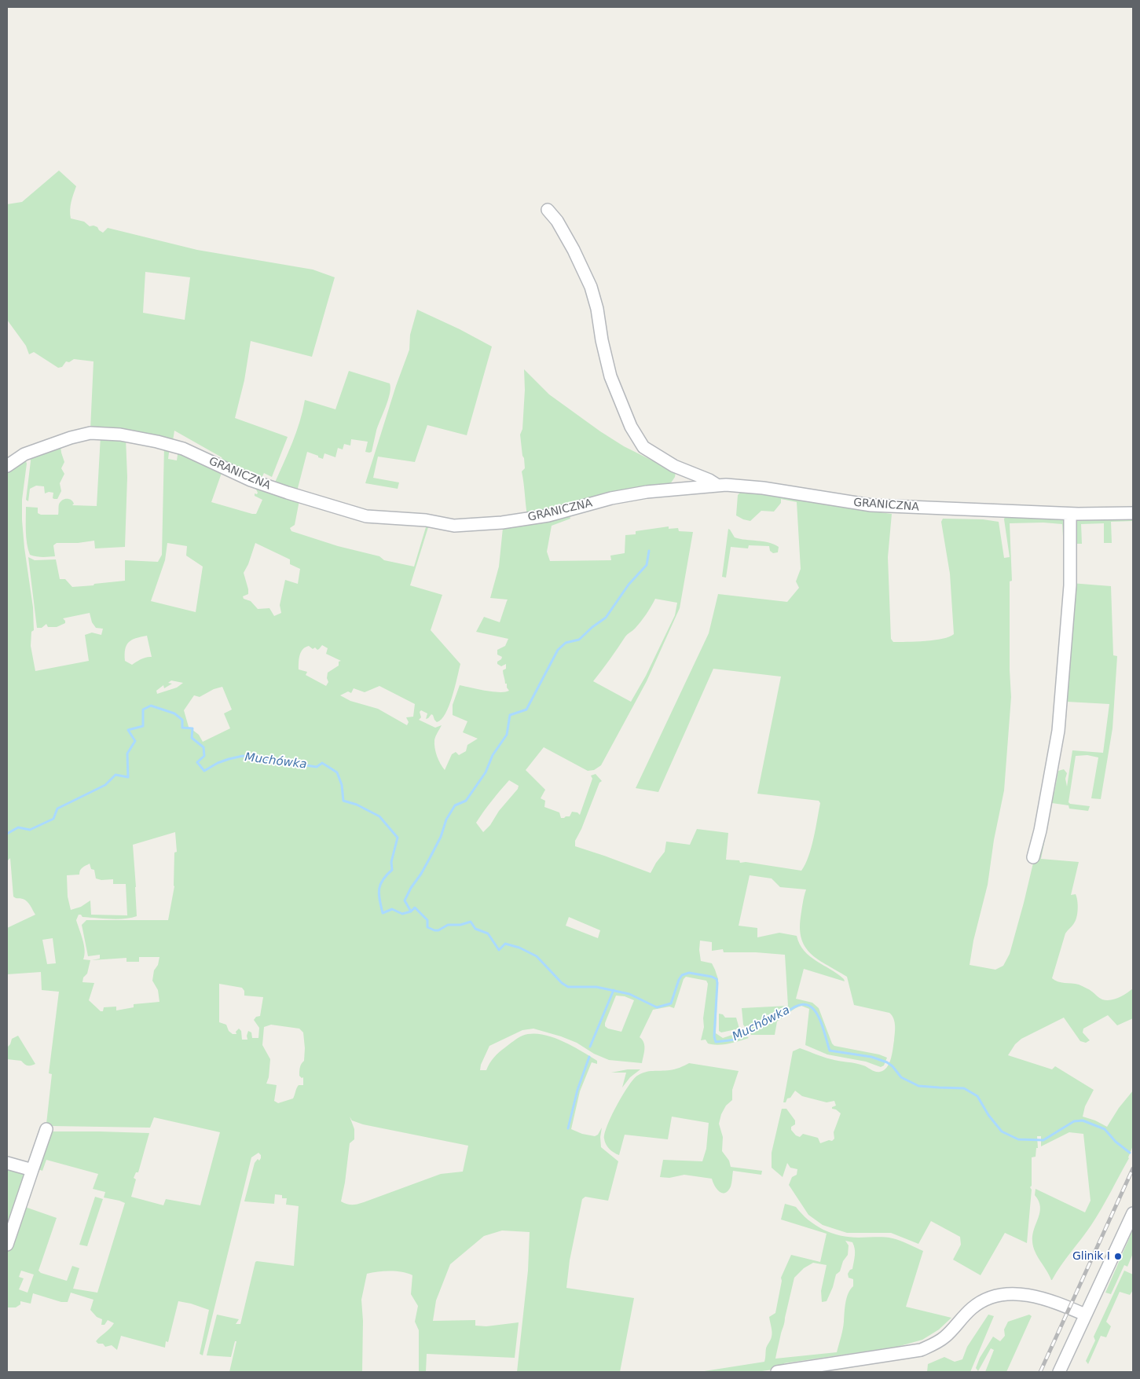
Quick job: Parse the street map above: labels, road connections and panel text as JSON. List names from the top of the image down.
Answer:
{
  "streets": {
    "street": ["GRANICZNA"]
  },
  "water": ["Muchówka"],
  "places": ["Glinik I"]
}
